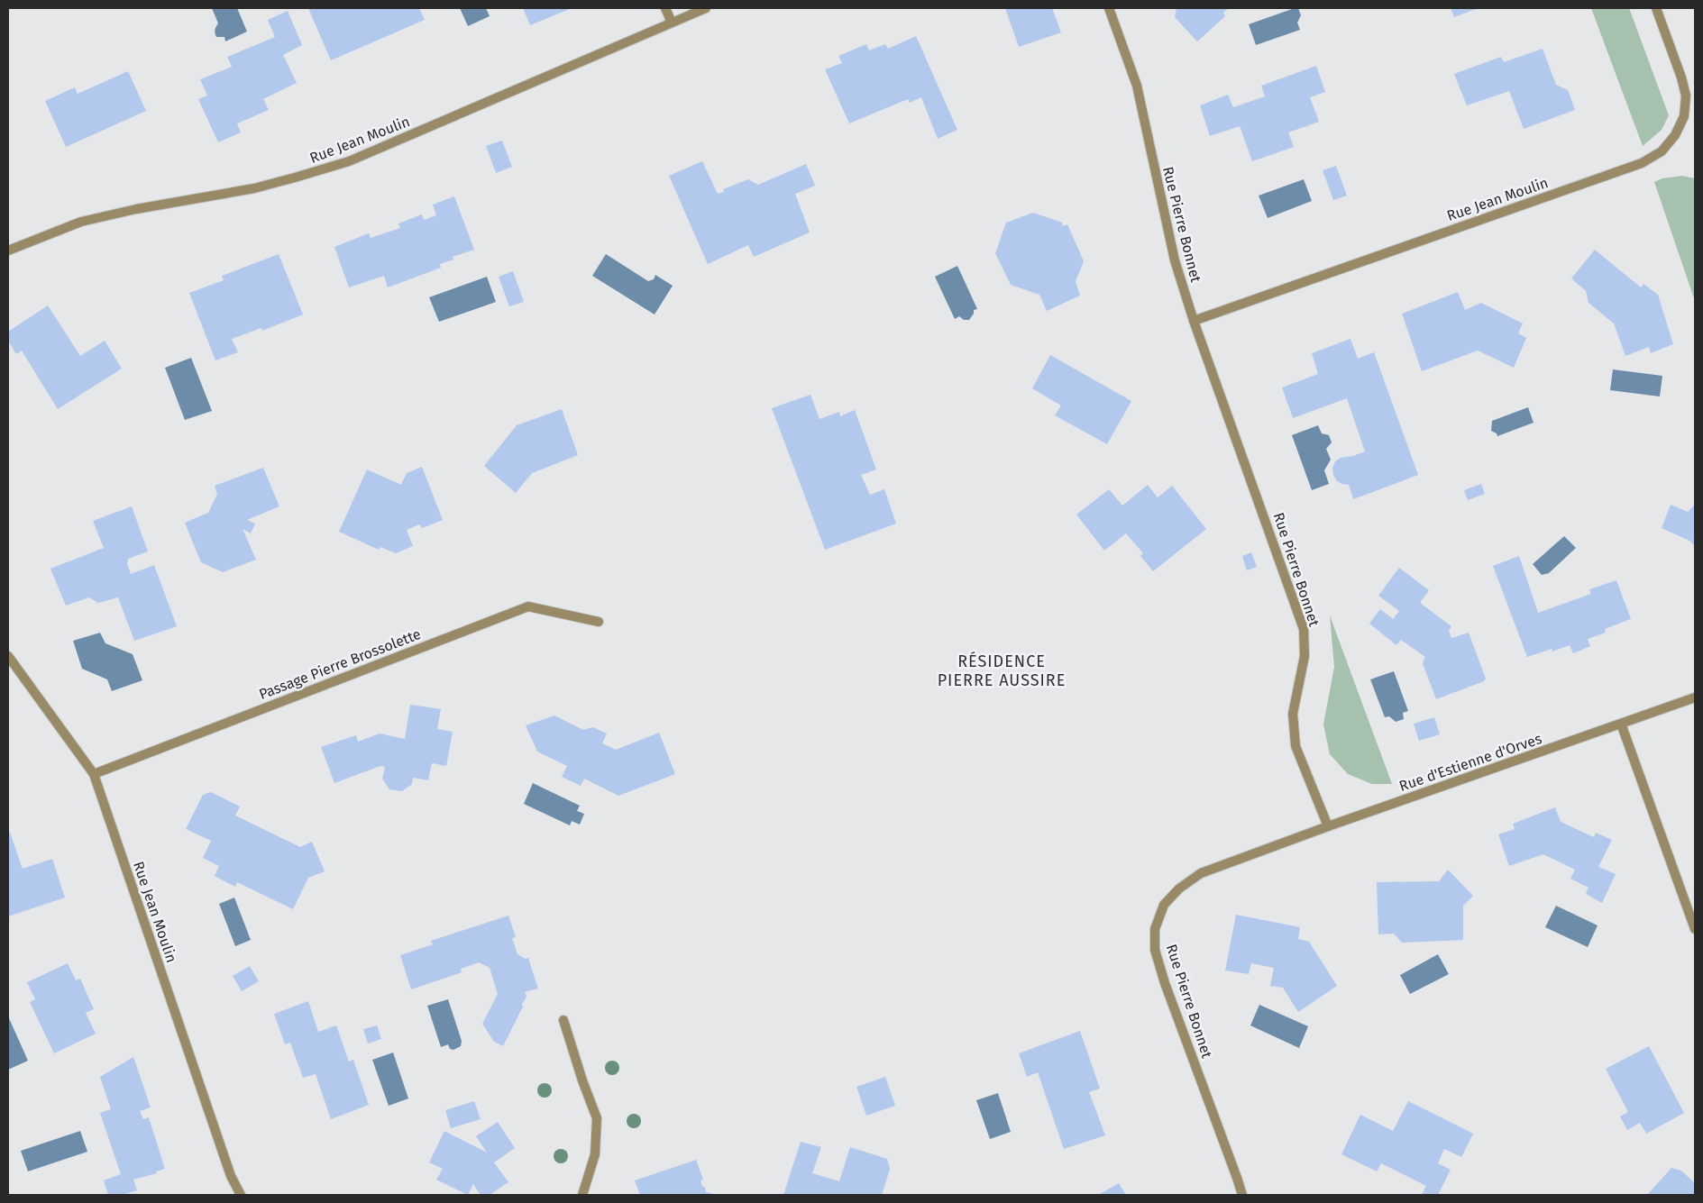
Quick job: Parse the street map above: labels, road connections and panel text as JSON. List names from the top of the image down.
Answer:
{
  "streets": {
    "street": [
      "Rue Jean Moulin",
      "Rue Pierre Bonnet",
      "Passage Pierre Brossolette",
      "Rue d'Estienne d'Orves"
    ]
  },
  "crossings": [
    ["Rue Jean Moulin", "Rue Pierre Bonnet"],
    ["Rue Jean Moulin", "Passage Pierre Brossolette"],
    ["Rue Pierre Bonnet", "Rue d'Estienne d'Orves"]
  ],
  "districts": ["RÉSIDENCE PIERRE AUSSIRE"]
}
